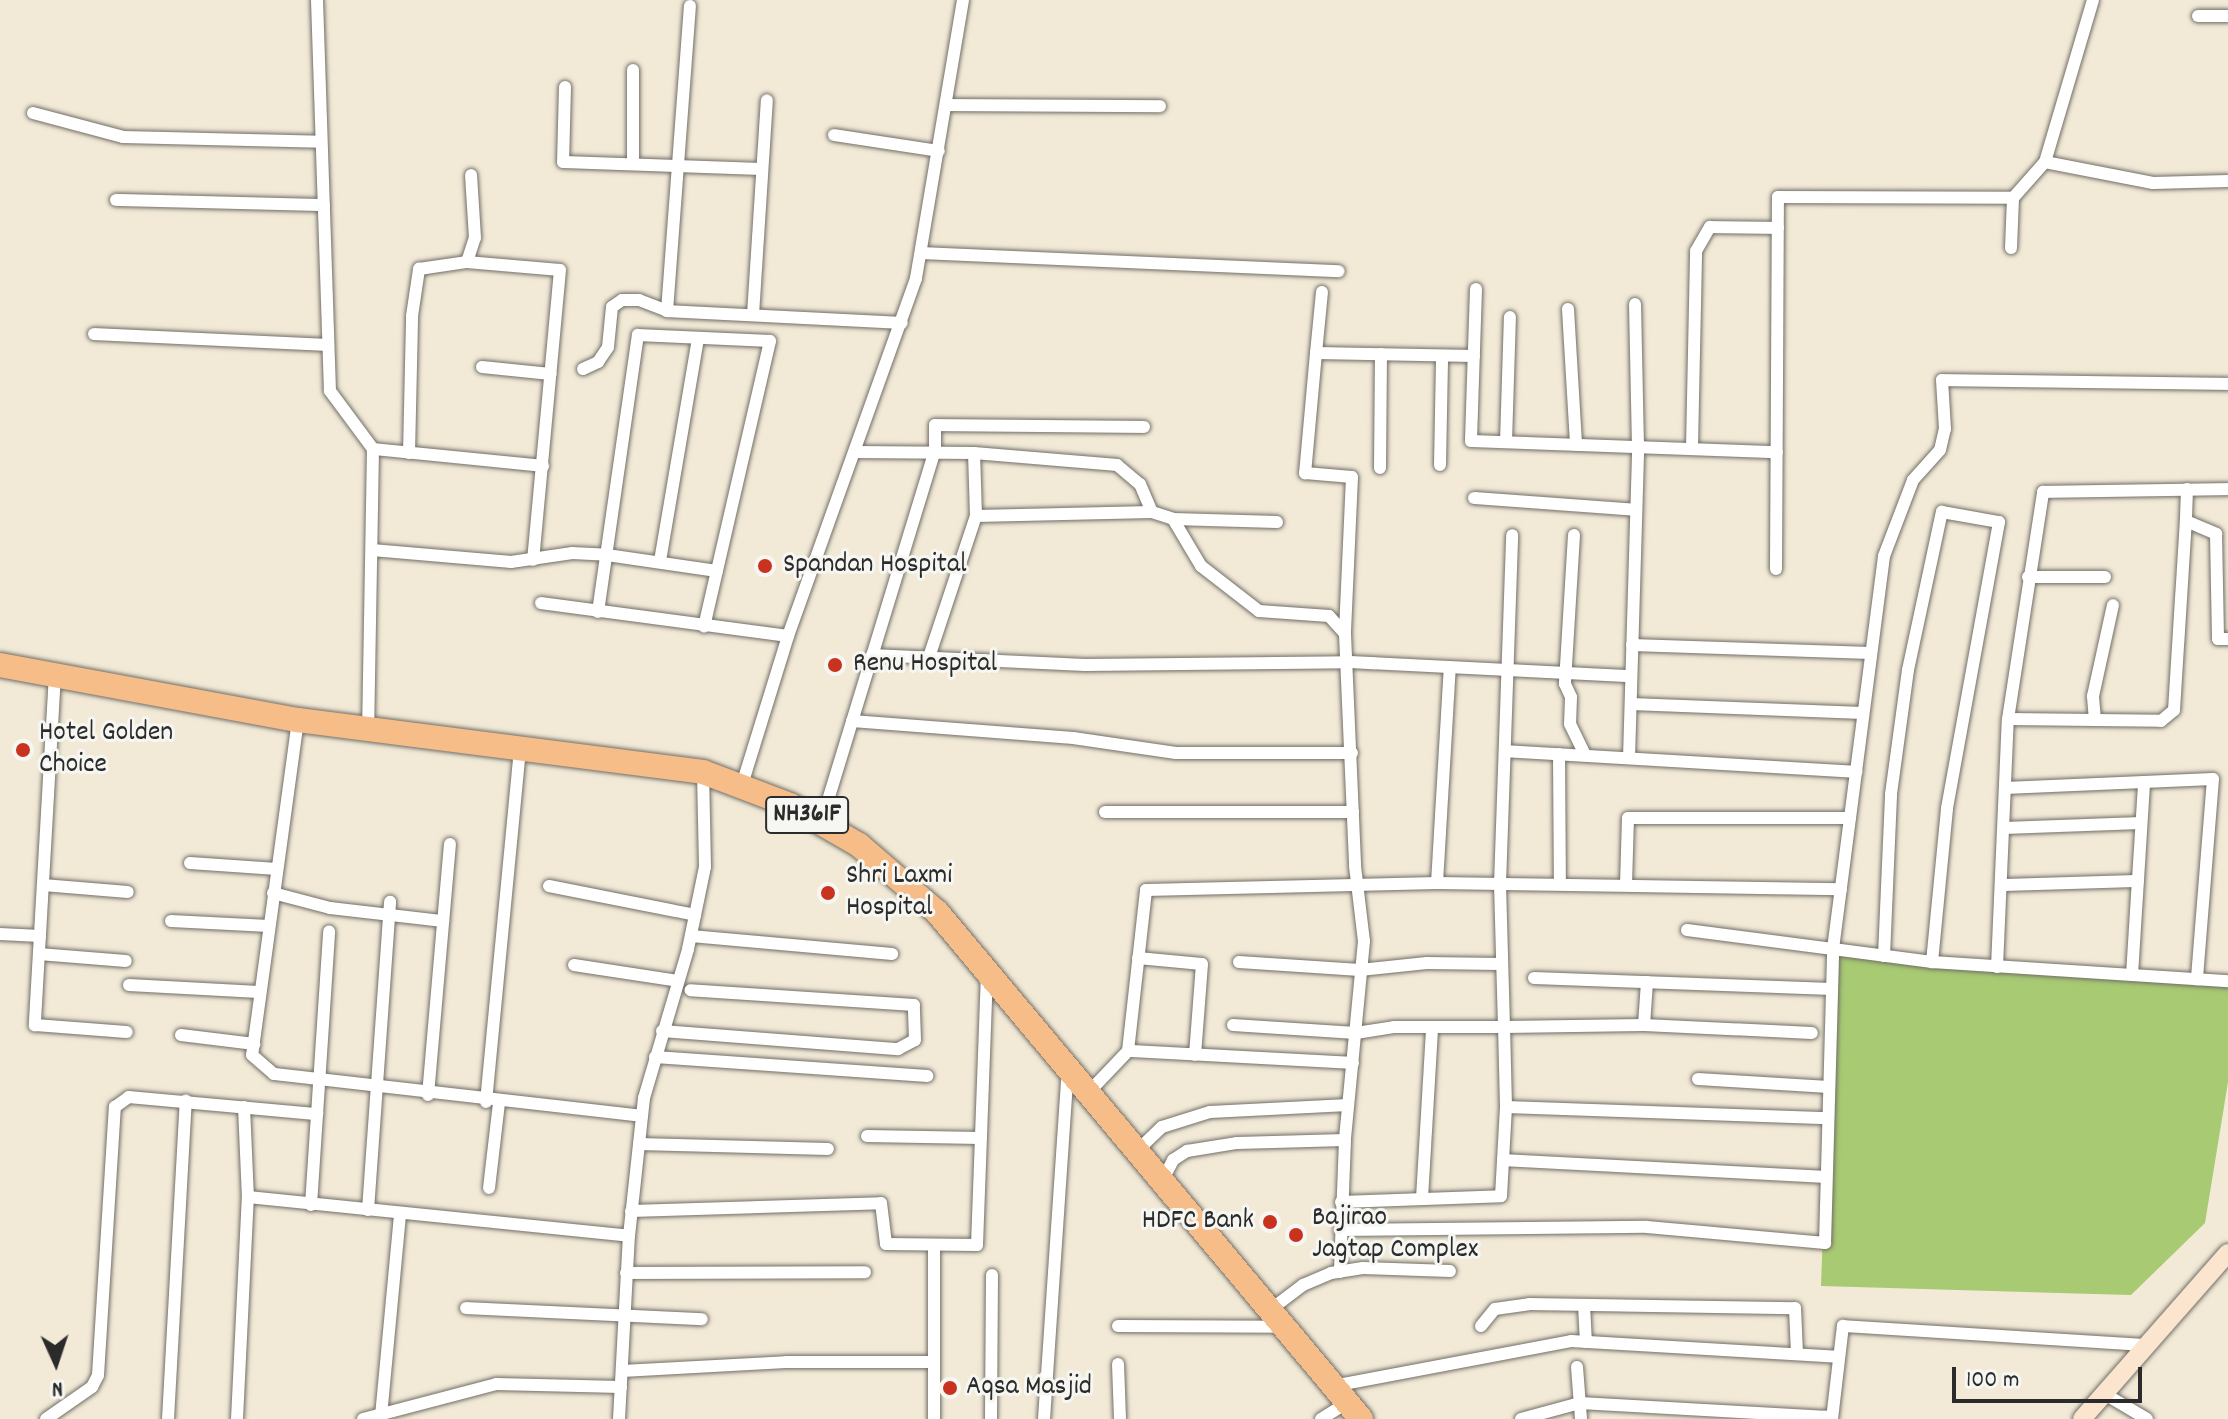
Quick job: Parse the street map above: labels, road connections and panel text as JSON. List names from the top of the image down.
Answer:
{
  "streets": {
    "highway": ["NH361F"]
  },
  "places": [
    "Spandan Hospital",
    "Renu Hospital",
    "Hotel Golden Choice",
    "Shri Laxmi Hospital",
    "HDFC Bank",
    "Bajirao Jagtap Complex",
    "Aqsa Masjid"
  ],
  "scale_bar": "100 m",
  "north": "bottom"
}
